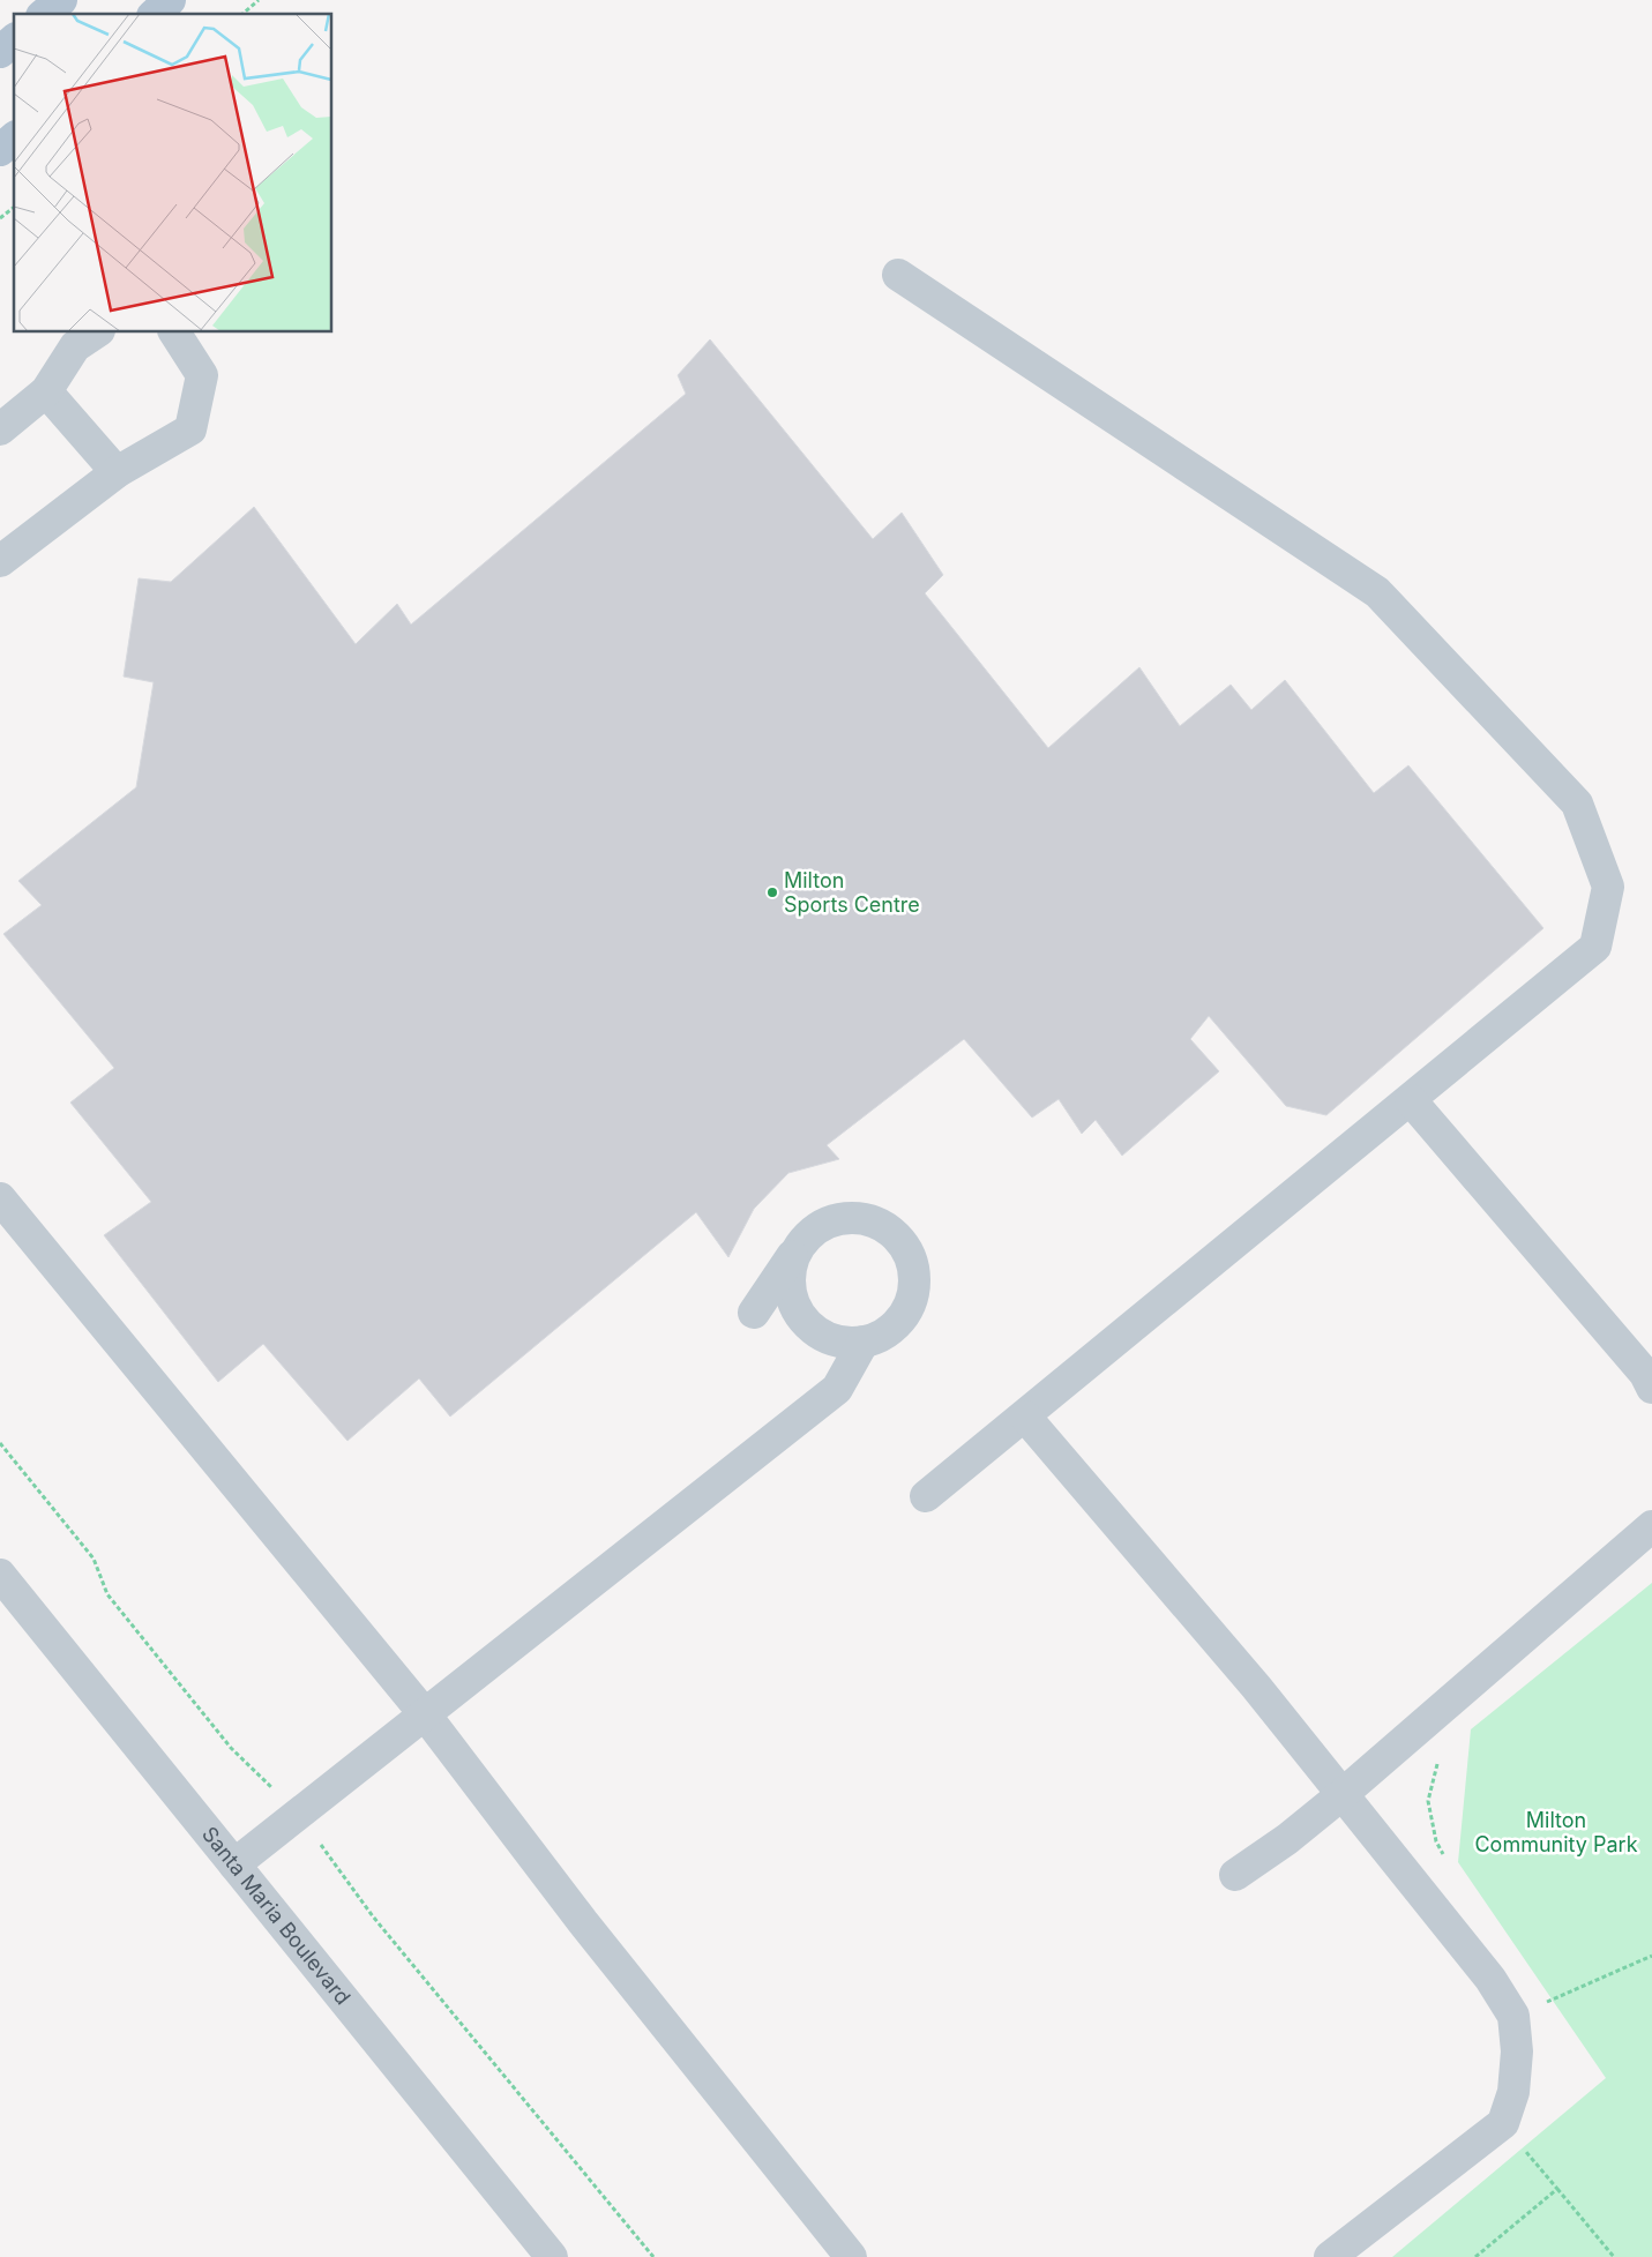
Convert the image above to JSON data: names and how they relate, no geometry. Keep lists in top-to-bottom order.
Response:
{
  "streets": {
    "street": ["Santa Maria Boulevard"]
  },
  "parks": ["Milton Community Park"],
  "places": ["Milton Sports Centre"]
}
